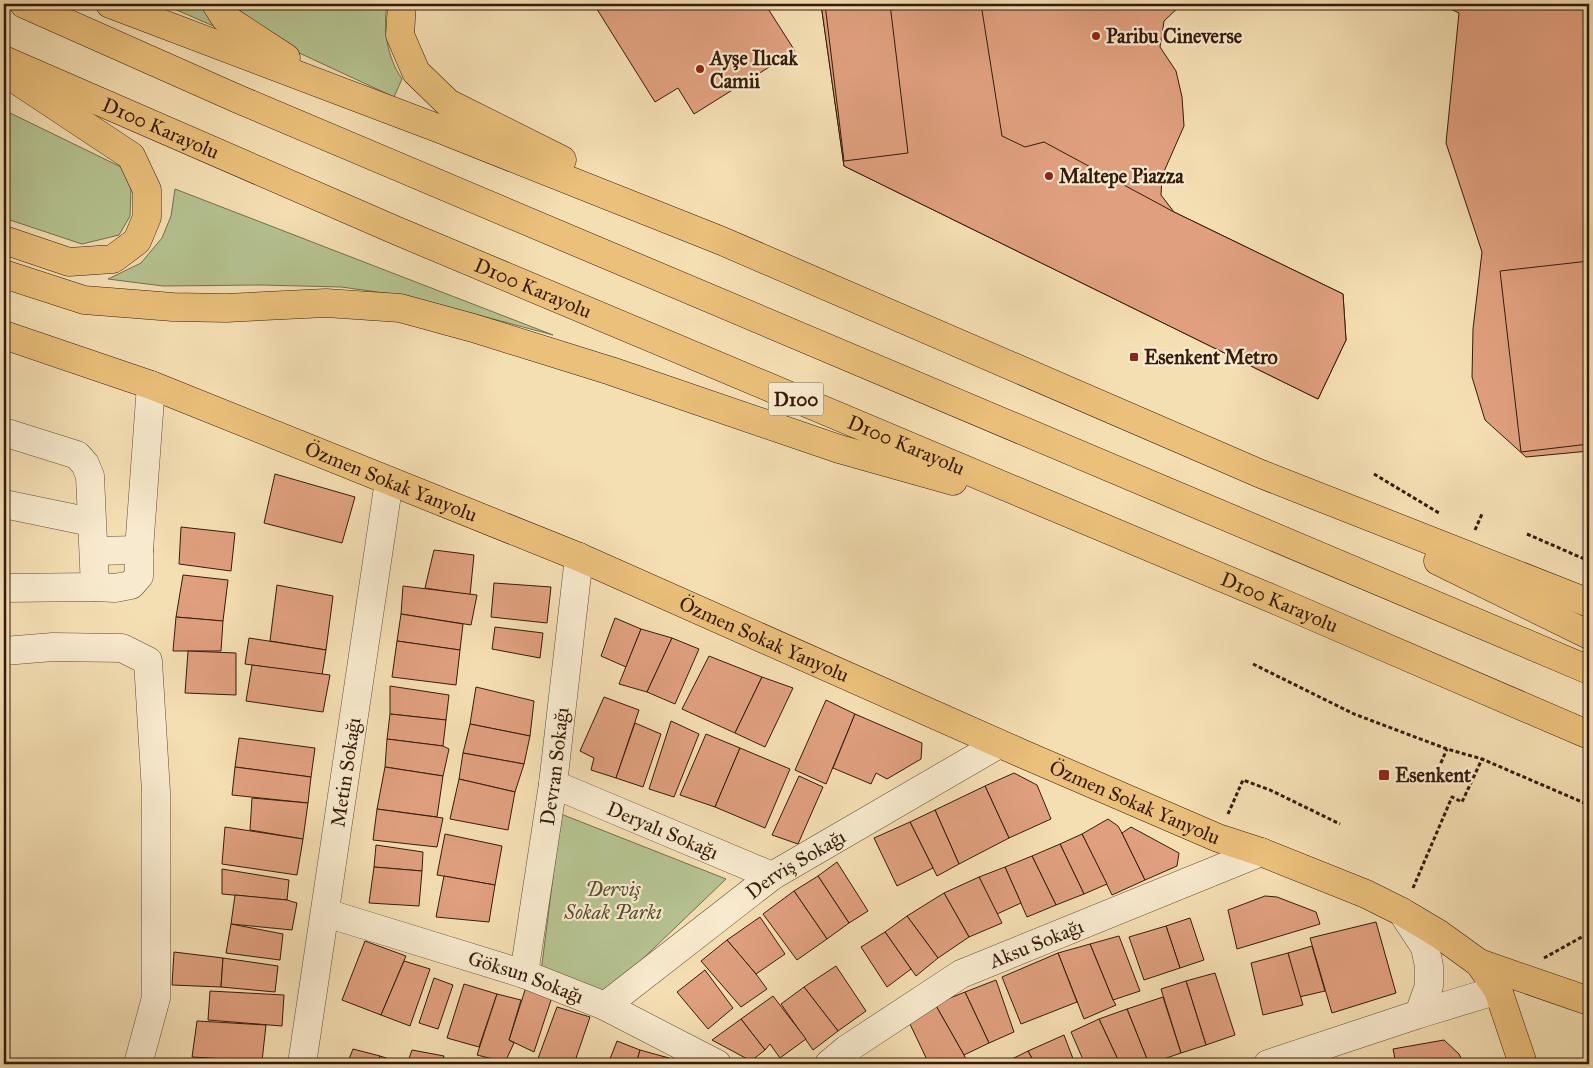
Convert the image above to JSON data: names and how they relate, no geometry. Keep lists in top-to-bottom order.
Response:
{
  "streets": {
    "main road": ["D100 Karayolu", "D100", "Özmen Sokak Yanyolu"],
    "street": [
      "Devran Sokağı",
      "Metin Sokağı",
      "Deryalı Sokağı",
      "Derviş Sokağı",
      "Aksu Sokağı",
      "Göksun Sokağı"
    ]
  },
  "crossings": [
    ["Özmen Sokak Yanyolu", "Devran Sokağı"],
    ["Özmen Sokak Yanyolu", "Metin Sokağı"],
    ["Özmen Sokak Yanyolu", "Derviş Sokağı"],
    ["Özmen Sokak Yanyolu", "Aksu Sokağı"],
    ["Devran Sokağı", "Deryalı Sokağı"],
    ["Devran Sokağı", "Göksun Sokağı"],
    ["Metin Sokağı", "Göksun Sokağı"],
    ["Deryalı Sokağı", "Derviş Sokağı"],
    ["Derviş Sokağı", "Göksun Sokağı"]
  ],
  "parks": ["Derviş Sokak Parkı"],
  "places": {
    "other": ["Paribu Cineverse", "Ayşe Ilıcak Camii", "Maltepe Piazza"],
    "transit": ["Esenkent Metro", "Esenkent"]
  }
}
